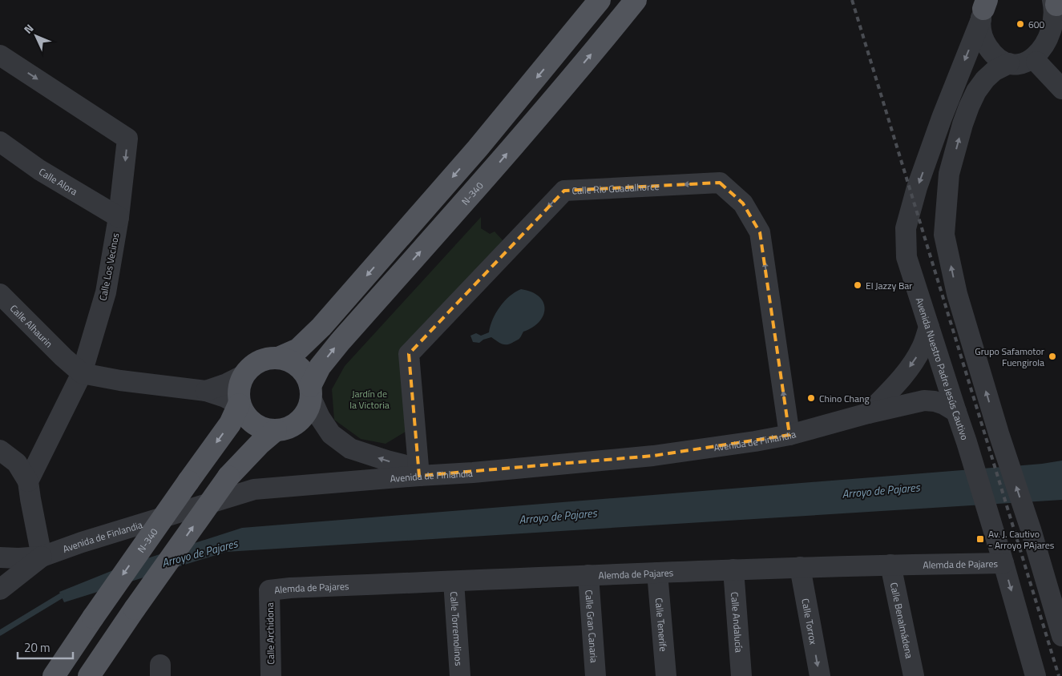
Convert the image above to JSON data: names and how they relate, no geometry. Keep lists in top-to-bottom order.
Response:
{
  "streets": {
    "main road": ["N-340"],
    "street": [
      "Calle Alora",
      "Calle Rio Guadalhorce",
      "Calle Los Vecinos",
      "Calle Alhaurin",
      "Avenida Nuestro Padre Jesús Cautivo",
      "Avenida de Finlandia",
      "Alemda de Pajares",
      "Calle Benalmádena",
      "Calle Torrox",
      "Calle Andalucía",
      "Calle Tenerife",
      "Calle Gran Canaria",
      "Calle Torremolinos",
      "Calle Archidona"
    ]
  },
  "crossings": [
    ["Calle Alora", "Calle Los Vecinos"],
    ["Calle Rio Guadalhorce", "Avenida de Finlandia"],
    ["Calle Los Vecinos", "Calle Alhaurin"],
    ["Avenida Nuestro Padre Jesús Cautivo", "Avenida de Finlandia"],
    ["Avenida Nuestro Padre Jesús Cautivo", "Alemda de Pajares"],
    ["Alemda de Pajares", "Calle Benalmádena"],
    ["Alemda de Pajares", "Calle Torrox"],
    ["Alemda de Pajares", "Calle Andalucía"],
    ["Alemda de Pajares", "Calle Tenerife"],
    ["Alemda de Pajares", "Calle Gran Canaria"],
    ["Alemda de Pajares", "Calle Torremolinos"],
    ["Alemda de Pajares", "Calle Archidona"]
  ],
  "one_way": ["Calle Los Vecinos", "Calle Torrox"],
  "water": ["Arroyo de Pajares"],
  "parks": ["Jardín de la Victoria"],
  "places": {
    "other": [
      "600",
      "El Jazzy Bar",
      "Grupo Safamotor Fuengirola",
      "Chino Chang"
    ],
    "transit": ["Av. J. Cautivo - Arroyo PAjares"]
  },
  "scale_bar": "20 m",
  "north": "top left"
}
